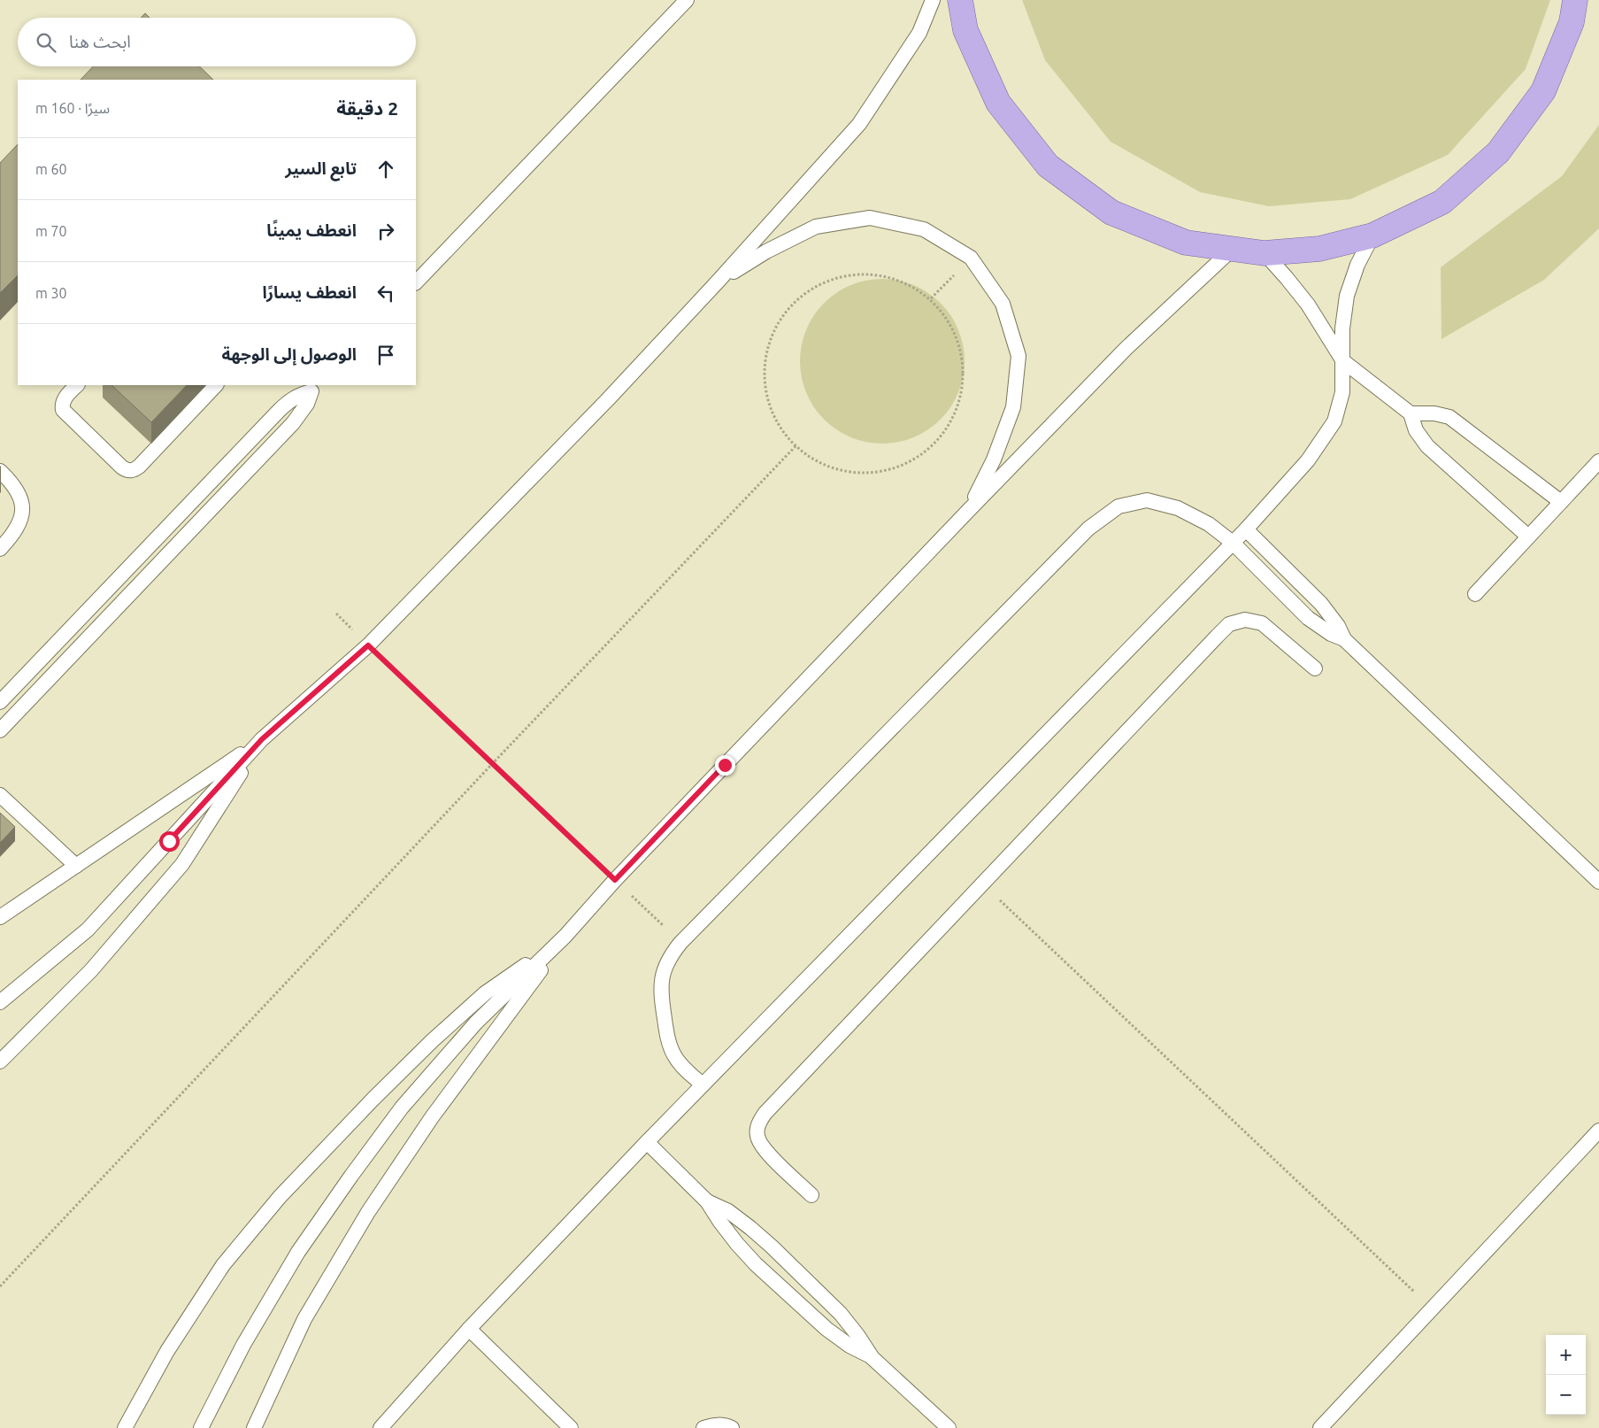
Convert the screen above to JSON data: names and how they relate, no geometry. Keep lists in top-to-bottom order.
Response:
{
  "page": {
    "search": "ابحث هنا",
    "heading": ["2 دقيقة", "سيرًا · 160 m"],
    "list": [
      ["تابع السير", "60 m"],
      ["انعطف يمينًا", "70 m"],
      ["انعطف يسارًا", "30 m"],
      "الوصول إلى الوجهة"
    ],
    "map_buttons": ["+", "−"]
  }
}
